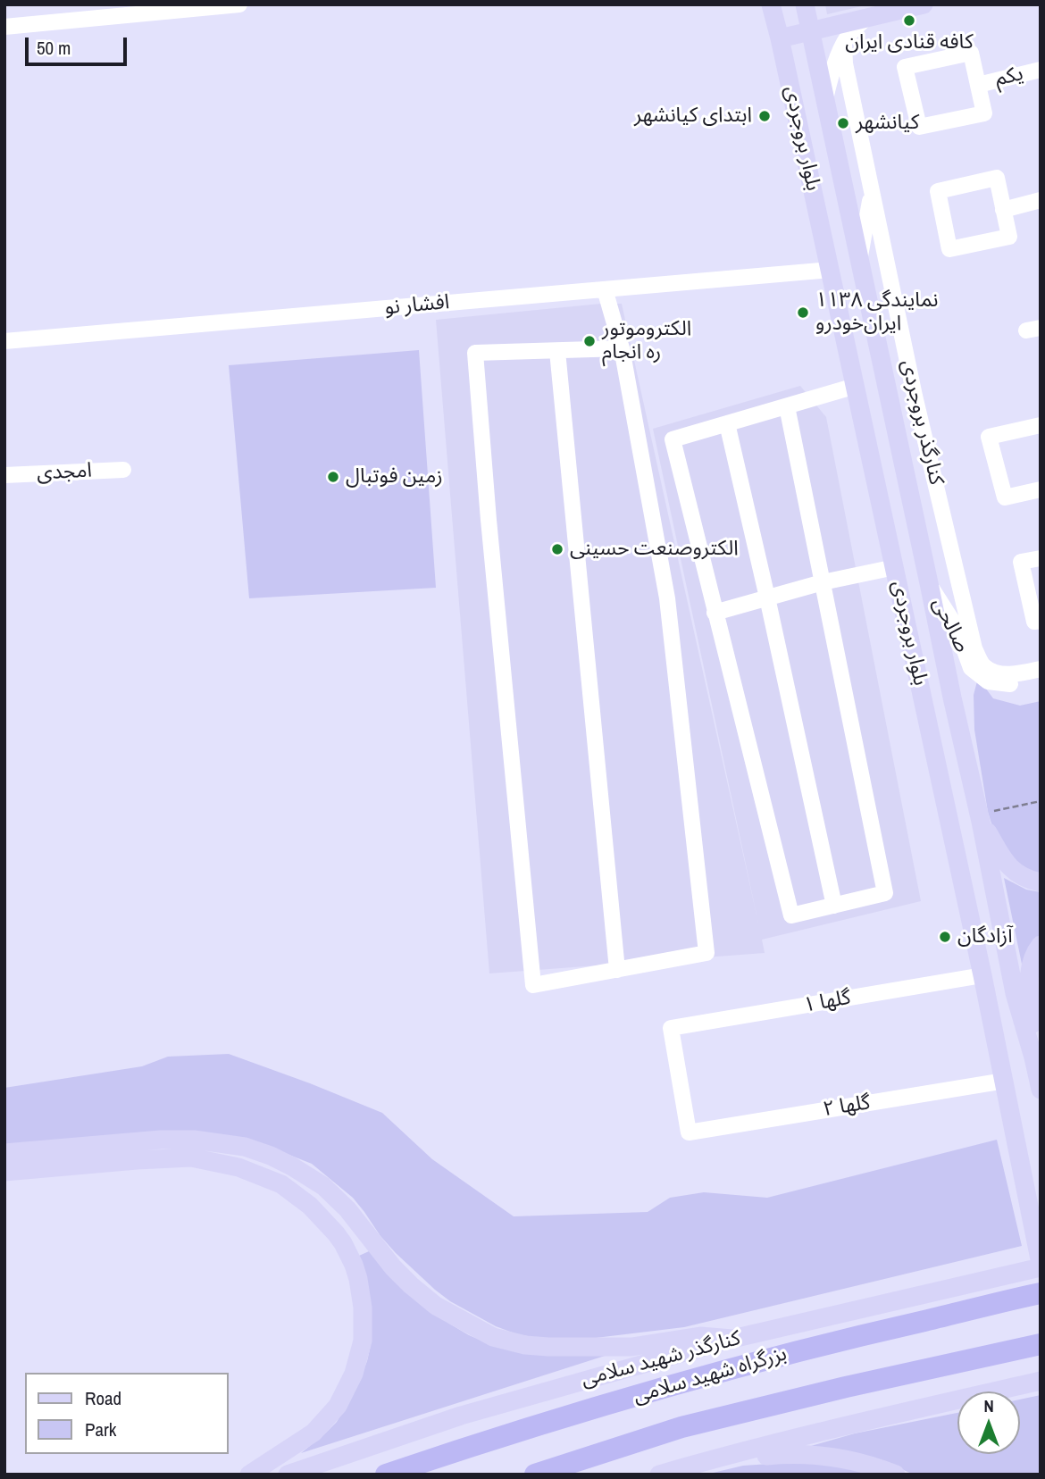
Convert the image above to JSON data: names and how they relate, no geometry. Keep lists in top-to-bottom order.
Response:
{
  "streets": {
    "highway": ["بزرگراه شهید سلامی"],
    "main road": ["بلوار بروجردی", "کنارگذر شهید سلامی"],
    "street": [
      "یکم",
      "افشار نو",
      "کنارگذر بروجردی",
      "امجدی",
      "صالحی",
      "گلها ۱",
      "گلها ۲"
    ]
  },
  "crossings": [
    ["بلوار بروجردی", "افشار نو"],
    ["بلوار بروجردی", "صالحی"],
    ["بلوار بروجردی", "گلها ۱"],
    ["بلوار بروجردی", "گلها ۲"],
    ["بلوار بروجردی", "کنارگذر شهید سلامی"],
    ["گلها ۱", "گلها ۲"]
  ],
  "places": [
    "کافه قنادی ایران",
    "ابتدای کیانشهر",
    "کیانشهر",
    "نمایندگی ۱۱۳۸ ایران‌خودرو",
    "الکتروموتور ره انجام",
    "زمین فوتبال",
    "الکتروصنعت حسینی",
    "آزادگان"
  ],
  "legend": ["Road", "Park"],
  "scale_bar": "50 m",
  "north": "top"
}
